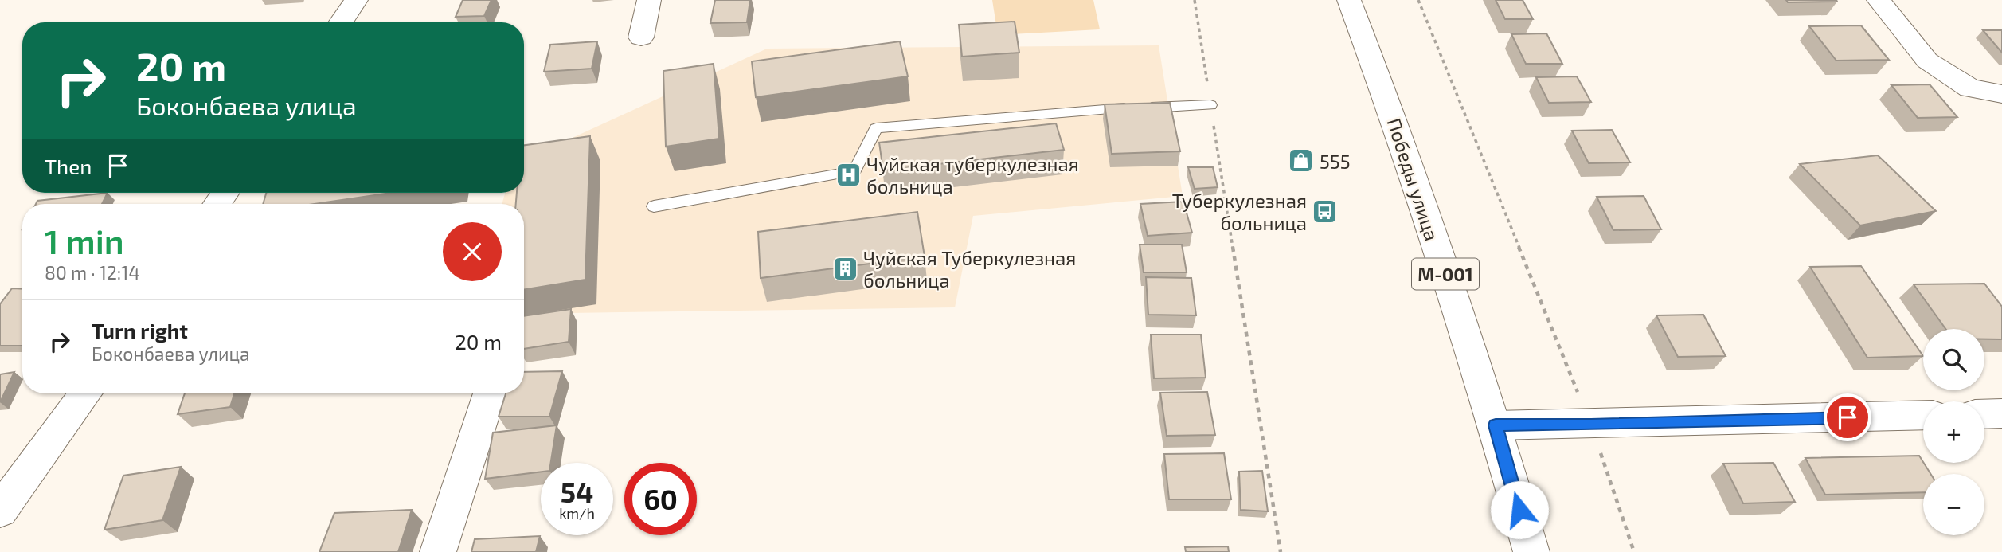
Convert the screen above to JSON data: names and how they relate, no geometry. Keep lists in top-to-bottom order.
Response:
{
  "streets": {
    "street": ["Победы улица", "М-001"]
  },
  "places": {
    "shop": ["555"],
    "hospital": ["Чуйская туберкулезная больница"],
    "bus stop": ["Туберкулезная больница"],
    "building": ["Чуйская Туберкулезная больница"]
  },
  "page": {
    "turn": ["20 m", "Боконбаева улица"],
    "then": "Then",
    "heading": ["1 min", "80 m · 12:14"],
    "list": [
      {
        "name": "Turn right",
        "note": "Боконбаева улица",
        "value": "20 m"
      }
    ],
    "map_buttons": ["+", "−"],
    "speed": "54 km/h",
    "limit": "60"
  }
}
